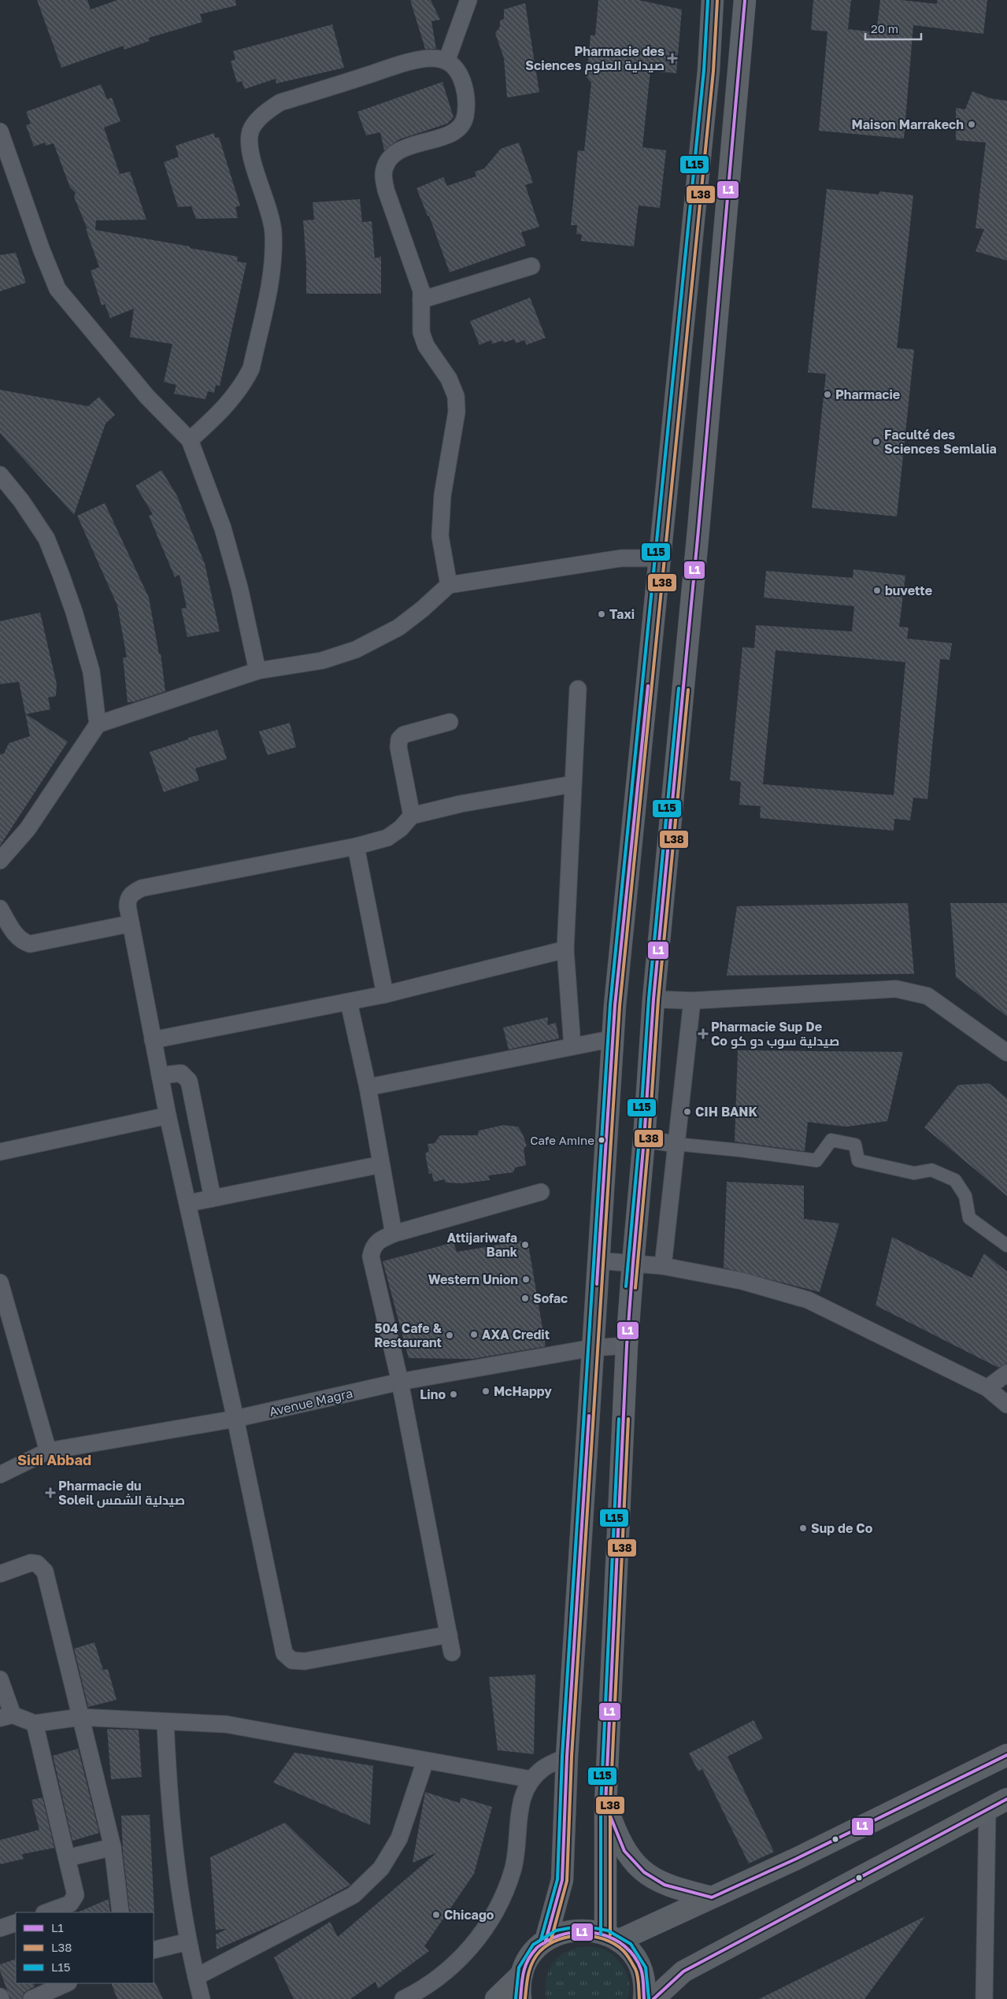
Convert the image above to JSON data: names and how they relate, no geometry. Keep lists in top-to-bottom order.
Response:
{
  "streets": {
    "street": ["Avenue Magra"]
  },
  "districts": ["Sidi Abbad"],
  "places": {
    "health": ["Pharmacie des Sciences صيدلية العلوم", "Pharmacie Sup De Co صيدلية سوب دو كو", "Pharmacie du Soleil صيدلية الشمس"],
    "other": [
      "Maison Marrakech",
      "Pharmacie",
      "Faculté des Sciences Semlalia",
      "buvette",
      "Taxi",
      "CIH BANK",
      "Cafe Amine",
      "Attijariwafa Bank",
      "Western Union",
      "Sofac",
      "AXA Credit",
      "504 Cafe & Restaurant",
      "McHappy",
      "Lino",
      "Sup de Co",
      "Chicago"
    ]
  },
  "lines": ["transit line L1", "transit line L38", "transit line L15"],
  "legend": ["L1", "L38", "L15"],
  "scale_bar": "20 m"
}
